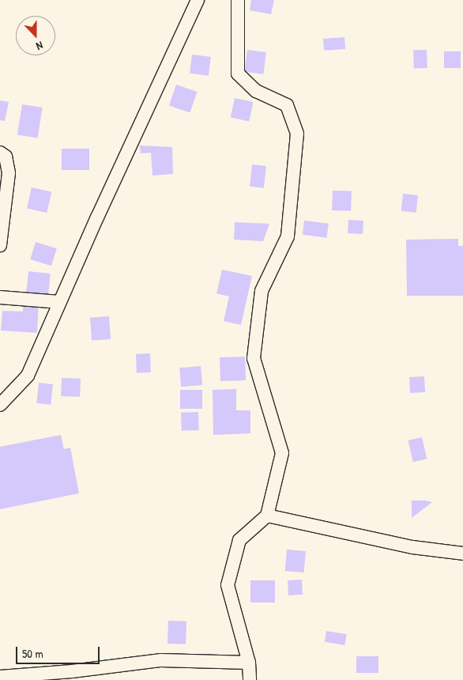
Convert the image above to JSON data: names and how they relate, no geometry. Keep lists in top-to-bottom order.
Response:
{
  "scale_bar": "50 m",
  "north": "bottom"
}
